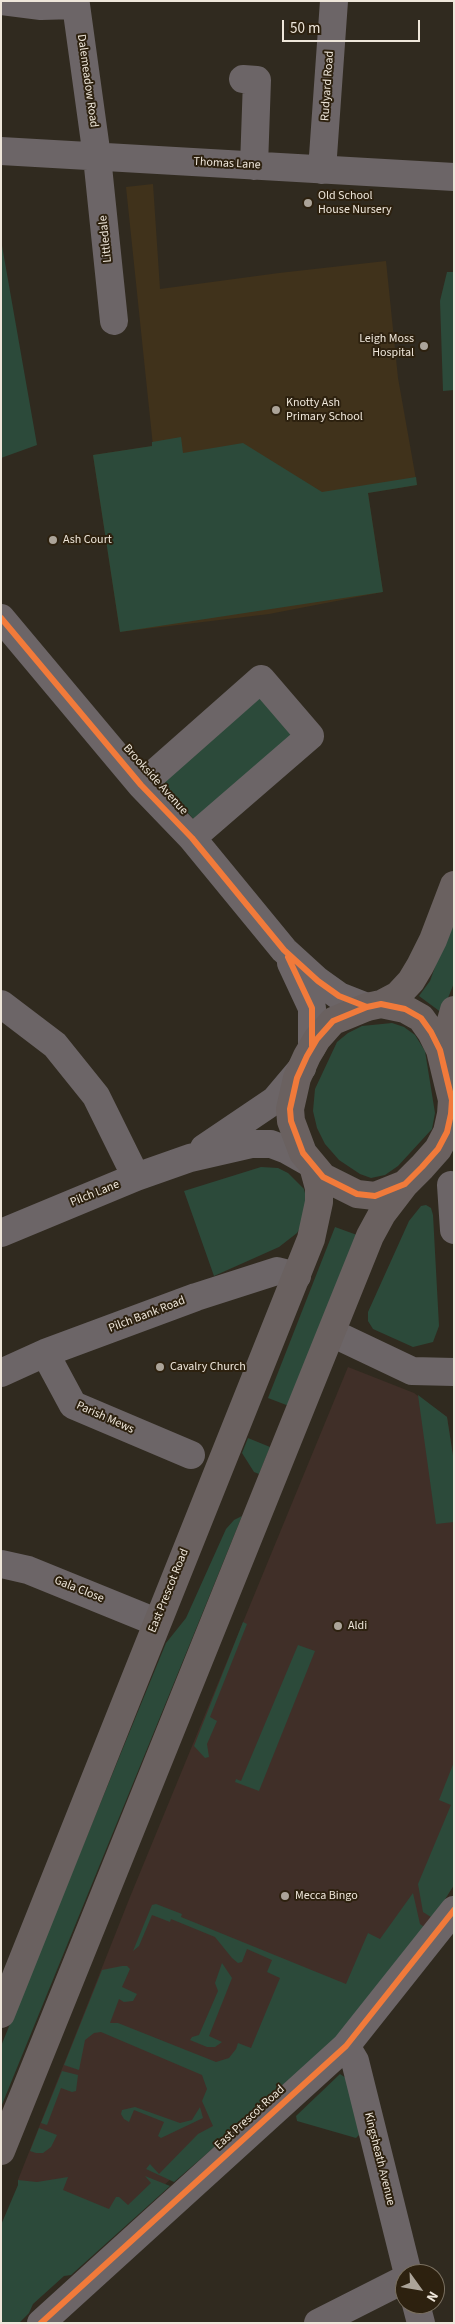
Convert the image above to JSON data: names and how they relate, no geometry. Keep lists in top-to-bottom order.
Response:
{
  "streets": {
    "highway": ["East Prescot Road"],
    "street": [
      "Dalemeadow Road",
      "Rudyard Road",
      "Thomas Lane",
      "Littledale",
      "Brookside Avenue",
      "Pilch Lane",
      "Pilch Bank Road",
      "Parish Mews",
      "Gala Close",
      "Kingsheath Avenue"
    ]
  },
  "crossings": [
    ["Dalemeadow Road", "Thomas Lane"],
    ["Dalemeadow Road", "Littledale"],
    ["Rudyard Road", "Thomas Lane"],
    ["Thomas Lane", "Littledale"],
    ["Brookside Avenue", "Pilch Lane"],
    ["Brookside Avenue", "East Prescot Road"],
    ["Pilch Lane", "East Prescot Road"],
    ["Pilch Bank Road", "Parish Mews"],
    ["Pilch Bank Road", "East Prescot Road"],
    ["Gala Close", "East Prescot Road"],
    ["East Prescot Road", "Kingsheath Avenue"]
  ],
  "places": [
    "Old School House Nursery",
    "Leigh Moss Hospital",
    "Knotty Ash Primary School",
    "Ash Court",
    "Cavalry Church",
    "Aldi",
    "Mecca Bingo"
  ],
  "scale_bar": "50 m",
  "north": "bottom right"
}
